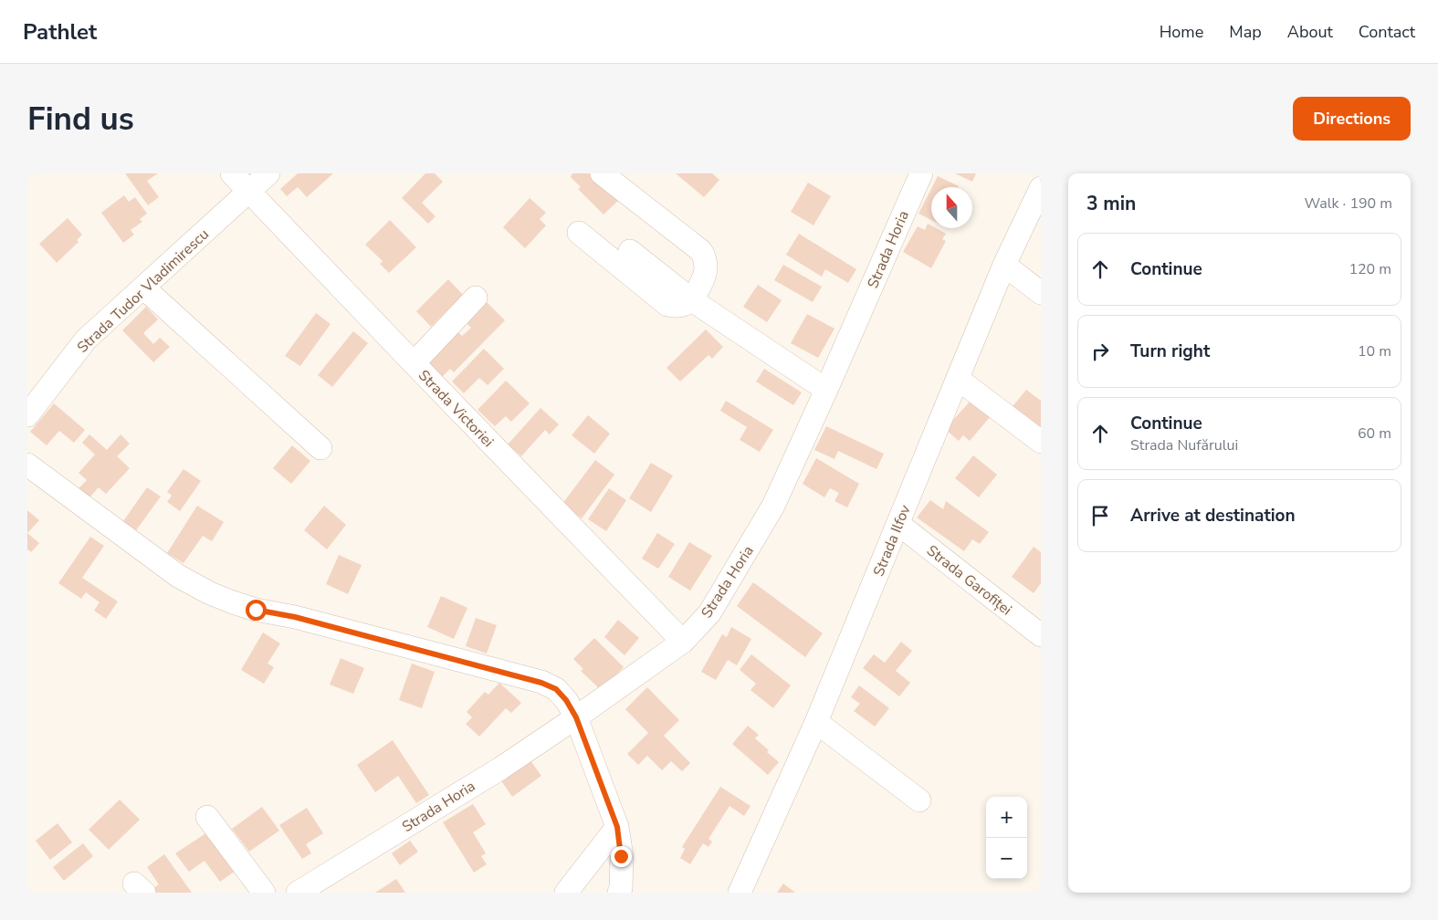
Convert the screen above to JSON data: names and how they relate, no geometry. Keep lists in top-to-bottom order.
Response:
{
  "streets": {
    "street": [
      "Strada Horia",
      "Strada Tudor Vladimirescu",
      "Strada Victoriei",
      "Strada Ilfov",
      "Strada Garofiței"
    ]
  },
  "crossings": [
    ["Strada Horia", "Strada Victoriei"],
    ["Strada Tudor Vladimirescu", "Strada Victoriei"],
    ["Strada Ilfov", "Strada Garofiței"]
  ],
  "north": "top",
  "page": {
    "header": "Pathlet",
    "nav": [
      "Home",
      "Map",
      "About",
      "Contact"
    ],
    "buttons": "Directions",
    "title": "Find us",
    "heading": ["3 min", "Walk · 190 m"],
    "list": [
      ["Continue", "120 m"],
      ["Turn right", "10 m"],
      ["Continue", "Strada Nufărului", "60 m"],
      "Arrive at destination"
    ],
    "map_buttons": ["+", "−"]
  }
}
